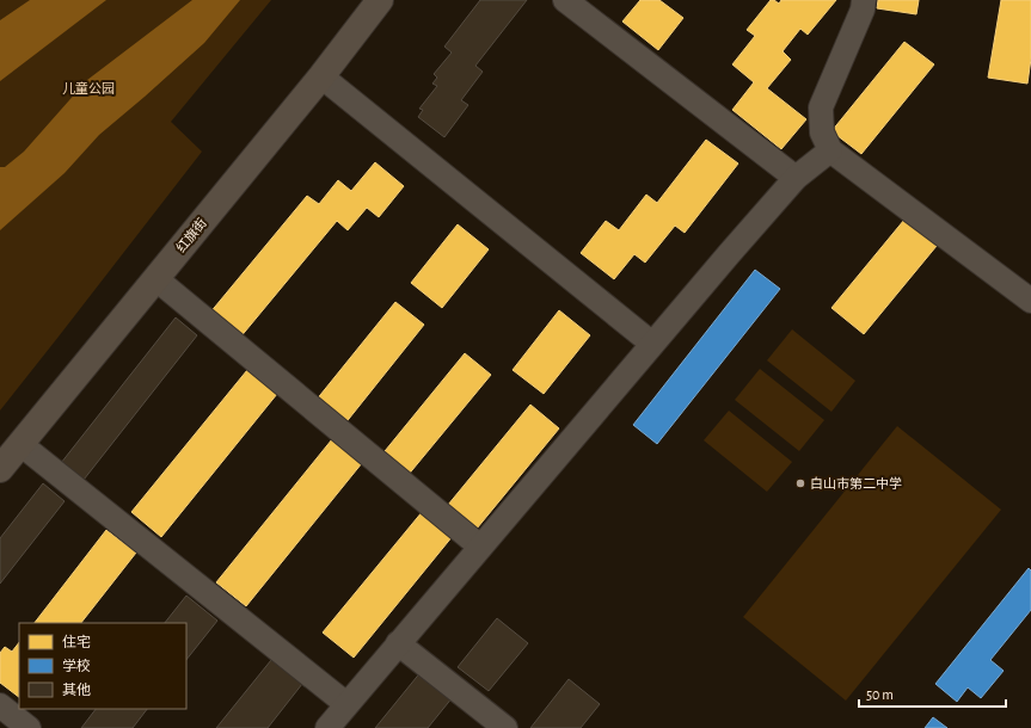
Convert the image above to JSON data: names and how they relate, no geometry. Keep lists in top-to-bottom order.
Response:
{
  "streets": {
    "main road": ["红旗街"]
  },
  "parks": ["儿童公园"],
  "places": ["白山市第二中学"],
  "legend": ["住宅", "学校", "其他"],
  "scale_bar": "50 m"
}
